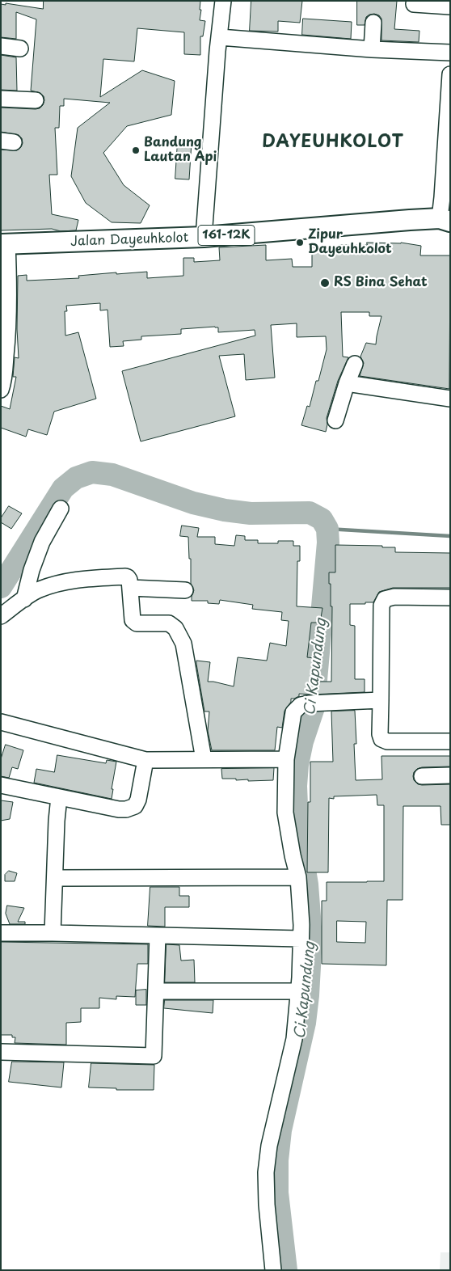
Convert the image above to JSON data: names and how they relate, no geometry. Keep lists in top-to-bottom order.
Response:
{
  "streets": {
    "main road": ["161-12K", "Jalan Dayeuhkolot"]
  },
  "districts": ["DAYEUHKOLOT"],
  "water": ["Ci Kapundung"],
  "places": ["Bandung Lautan Api", "Zipur Dayeuhkolot", "RS Bina Sehat"]
}
